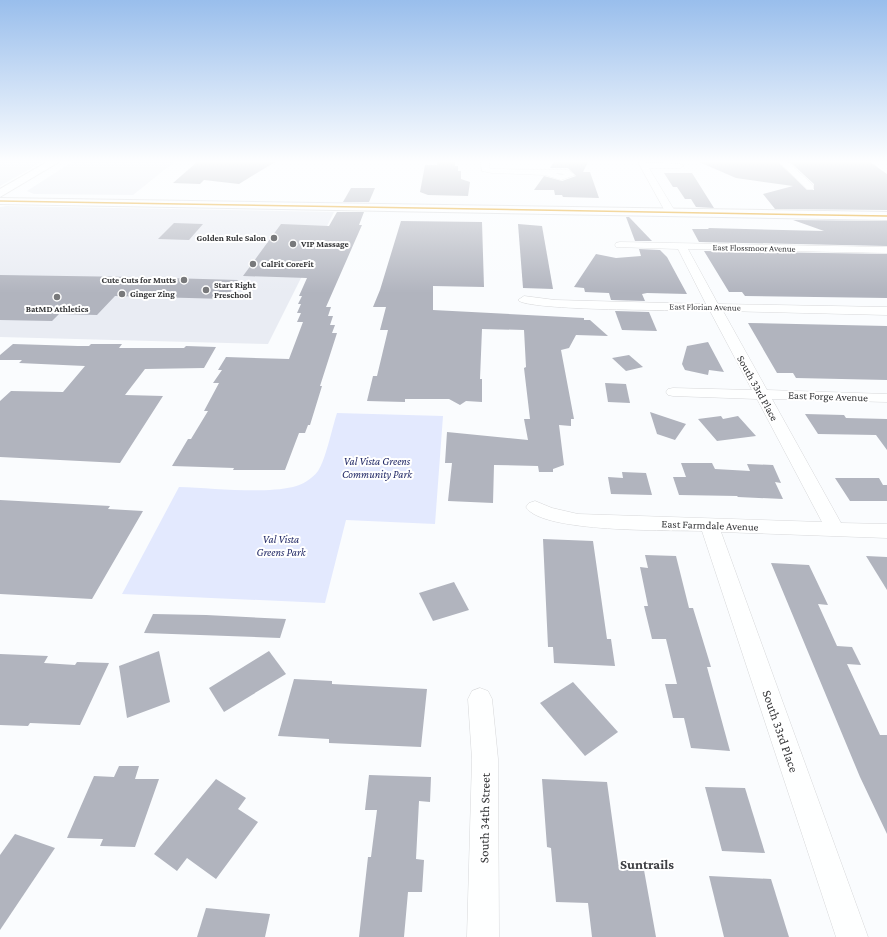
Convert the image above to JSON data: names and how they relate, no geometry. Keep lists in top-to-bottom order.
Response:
{
  "streets": {
    "street": [
      "East Flossmoor Avenue",
      "East Florian Avenue",
      "South 33rd Place",
      "East Forge Avenue",
      "East Farmdale Avenue",
      "South 34th Street"
    ]
  },
  "crossings": [
    ["East Flossmoor Avenue", "South 33rd Place"],
    ["East Florian Avenue", "South 33rd Place"],
    ["South 33rd Place", "East Forge Avenue"],
    ["South 33rd Place", "East Farmdale Avenue"]
  ],
  "districts": ["Suntrails"],
  "parks": ["Val Vista Greens Community Park", "Val Vista Greens Park"],
  "places": [
    "Golden Rule Salon",
    "VIP Massage",
    "CalFit CoreFit",
    "Cute Cuts for Mutts",
    "Start Right Preschool",
    "Ginger Zing",
    "BatMD Athletics"
  ]
}
